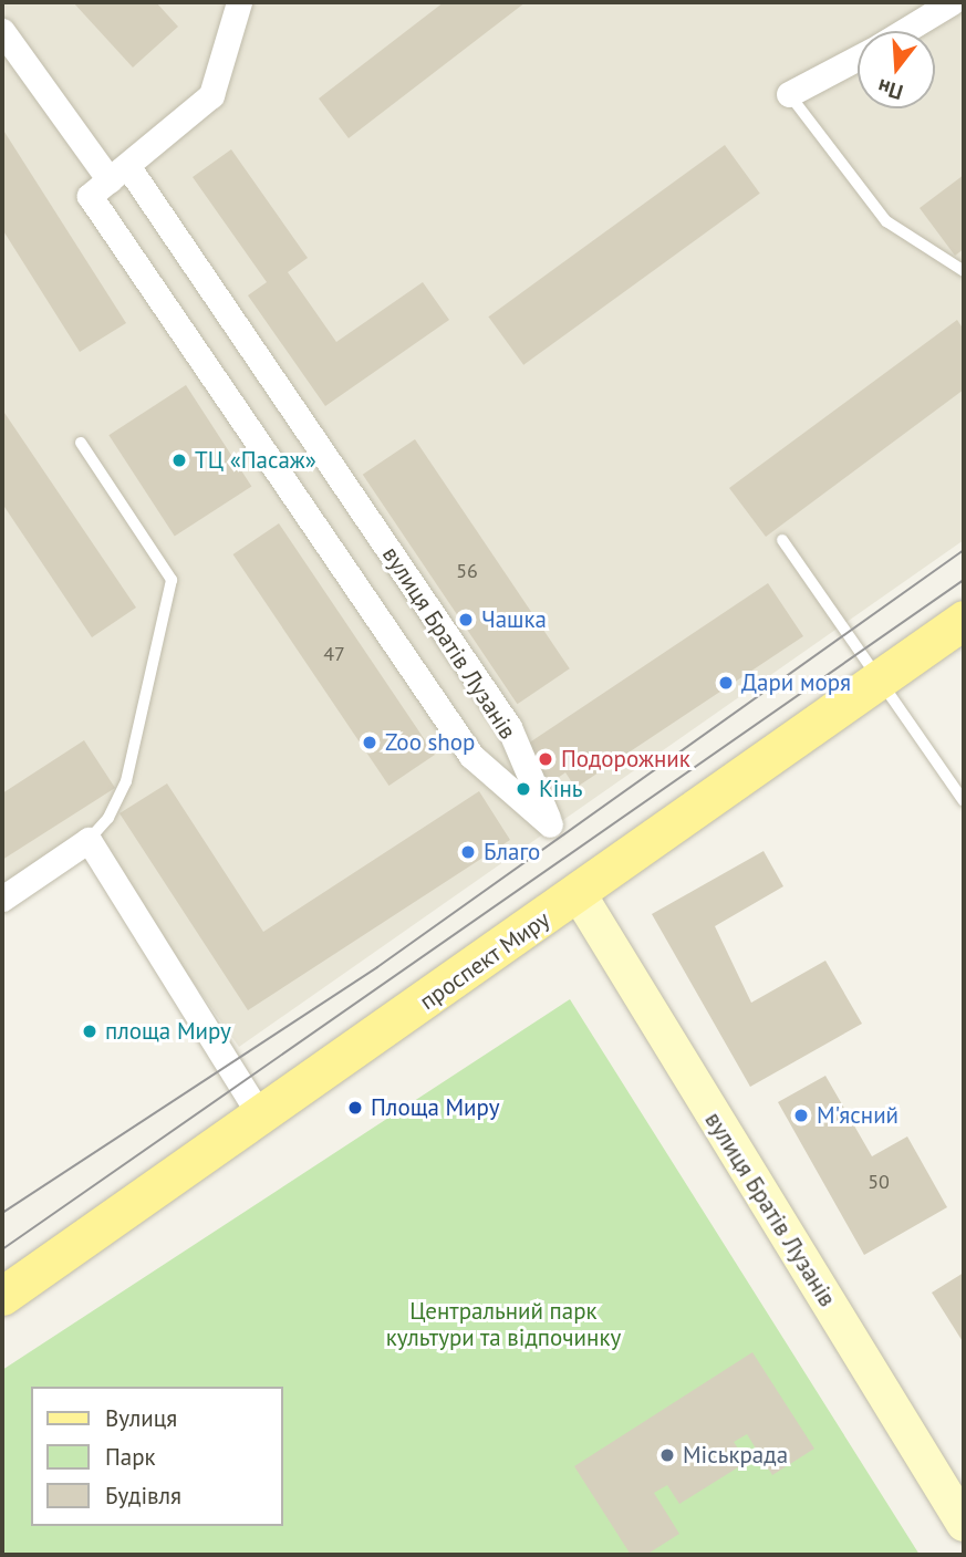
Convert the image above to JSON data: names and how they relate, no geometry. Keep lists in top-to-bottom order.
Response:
{
  "streets": {
    "main road": ["вулиця Братів Лузанів", "проспект Миру"]
  },
  "crossings": [
    ["вулиця Братів Лузанів", "проспект Миру"]
  ],
  "parks": ["Центральний парк культури та відпочинку"],
  "places": [
    "ТЦ «Пасаж»",
    "Чашка",
    "Дари моря",
    "Zoo shop",
    "Подорожник",
    "Кінь",
    "Благо",
    "площа Миру",
    "Площа Миру",
    "М'ясний",
    "Міськрада"
  ],
  "house_numbers": ["56", "47", "50"],
  "legend": ["Вулиця", "Парк", "Будівля"],
  "north": "bottom"
}
